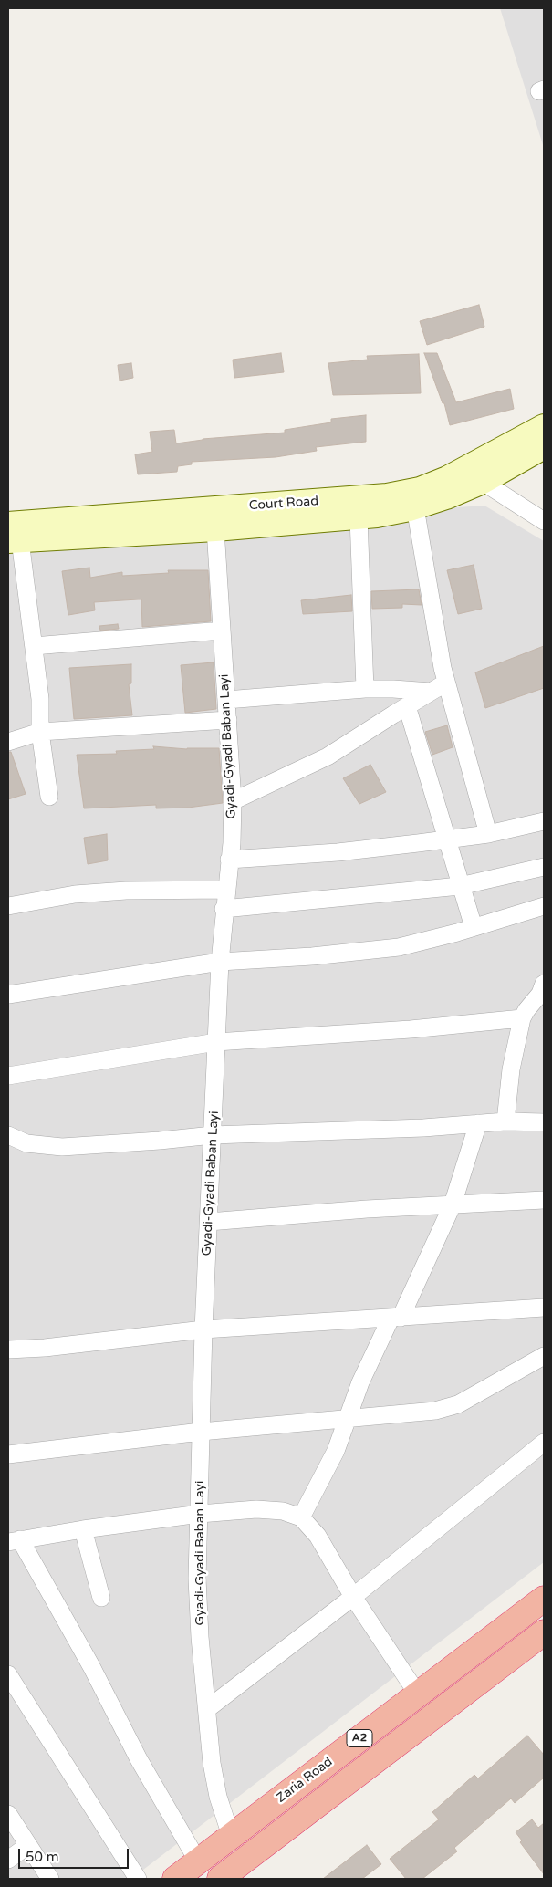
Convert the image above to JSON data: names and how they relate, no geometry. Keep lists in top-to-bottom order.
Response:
{
  "streets": {
    "highway": ["A2", "Zaria Road"],
    "main road": ["Court Road"],
    "street": ["Gyadi-Gyadi Baban Layi"]
  },
  "crossings": [
    ["Court Road", "Gyadi-Gyadi Baban Layi"],
    ["Gyadi-Gyadi Baban Layi", "Zaria Road"]
  ],
  "scale_bar": "50 m"
}
